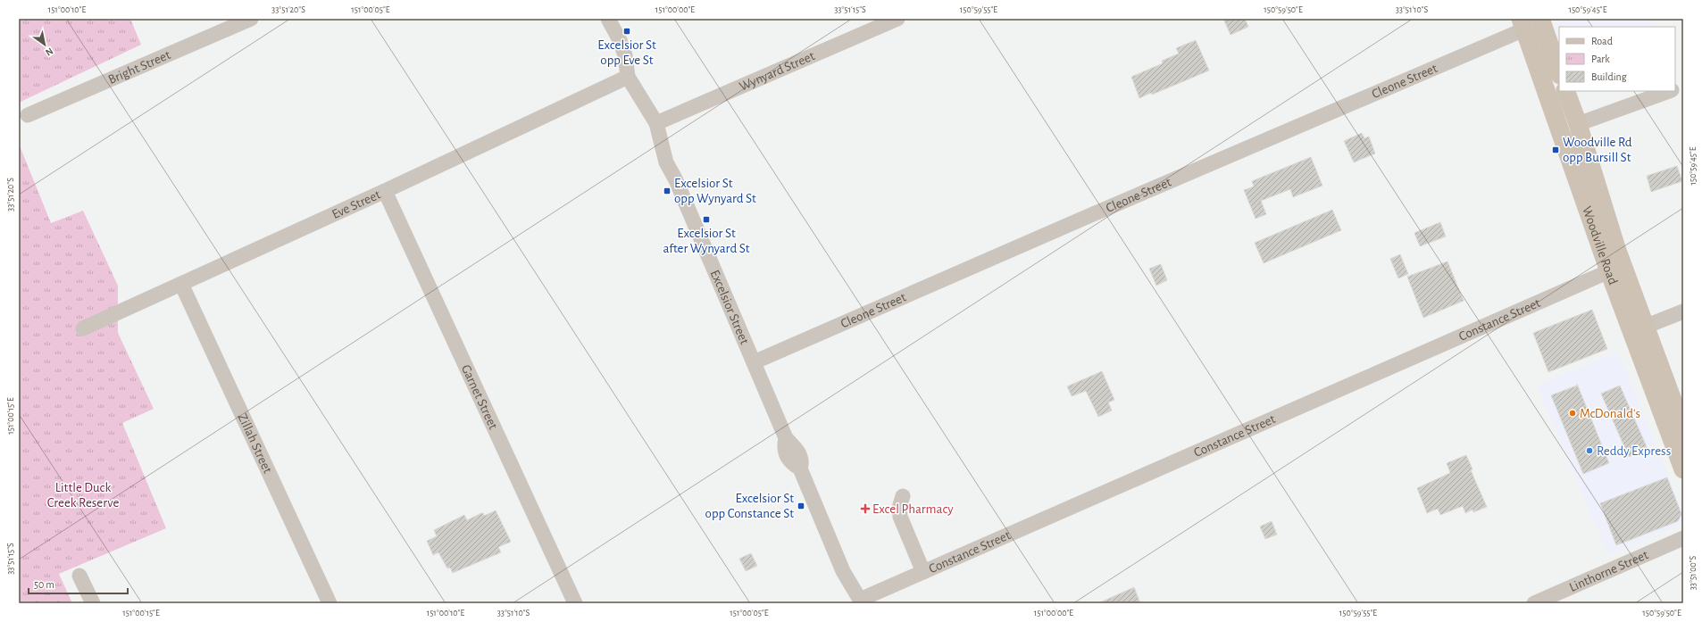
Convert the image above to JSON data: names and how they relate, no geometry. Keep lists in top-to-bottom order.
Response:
{
  "streets": {
    "main road": ["Woodville Road"],
    "street": [
      "Bright Street",
      "Wynyard Street",
      "Cleone Street",
      "Eve Street",
      "Excelsior Street",
      "Constance Street",
      "Garnet Street",
      "Zillah Street",
      "Linthorne Street"
    ]
  },
  "crossings": [
    ["Wynyard Street", "Excelsior Street"],
    ["Cleone Street", "Woodville Road"],
    ["Cleone Street", "Excelsior Street"],
    ["Eve Street", "Excelsior Street"],
    ["Eve Street", "Garnet Street"],
    ["Eve Street", "Zillah Street"],
    ["Woodville Road", "Constance Street"],
    ["Excelsior Street", "Constance Street"]
  ],
  "parks": ["Little Duck Creek Reserve"],
  "places": {
    "transit": [
      "Excelsior St opp Eve St",
      "Woodville Rd opp Bursill St",
      "Excelsior St opp Wynyard St",
      "Excelsior St after Wynyard St",
      "Excelsior St opp Constance St"
    ],
    "other": ["McDonald's", "Reddy Express"],
    "health": ["Excel Pharmacy"]
  },
  "legend": ["Road", "Park", "Building"],
  "scale_bar": "50 m",
  "north": "bottom right",
  "coordinates": [
    "151°00'10\"E",
    "33°51'20\"S",
    "151°00'05\"E",
    "151°00'00\"E",
    "33°51'15\"S",
    "150°59'55\"E",
    "150°59'50\"E",
    "33°51'10\"S",
    "150°59'45\"E",
    "151°00'15\"E",
    "33°51'00\"S"
  ]
}
